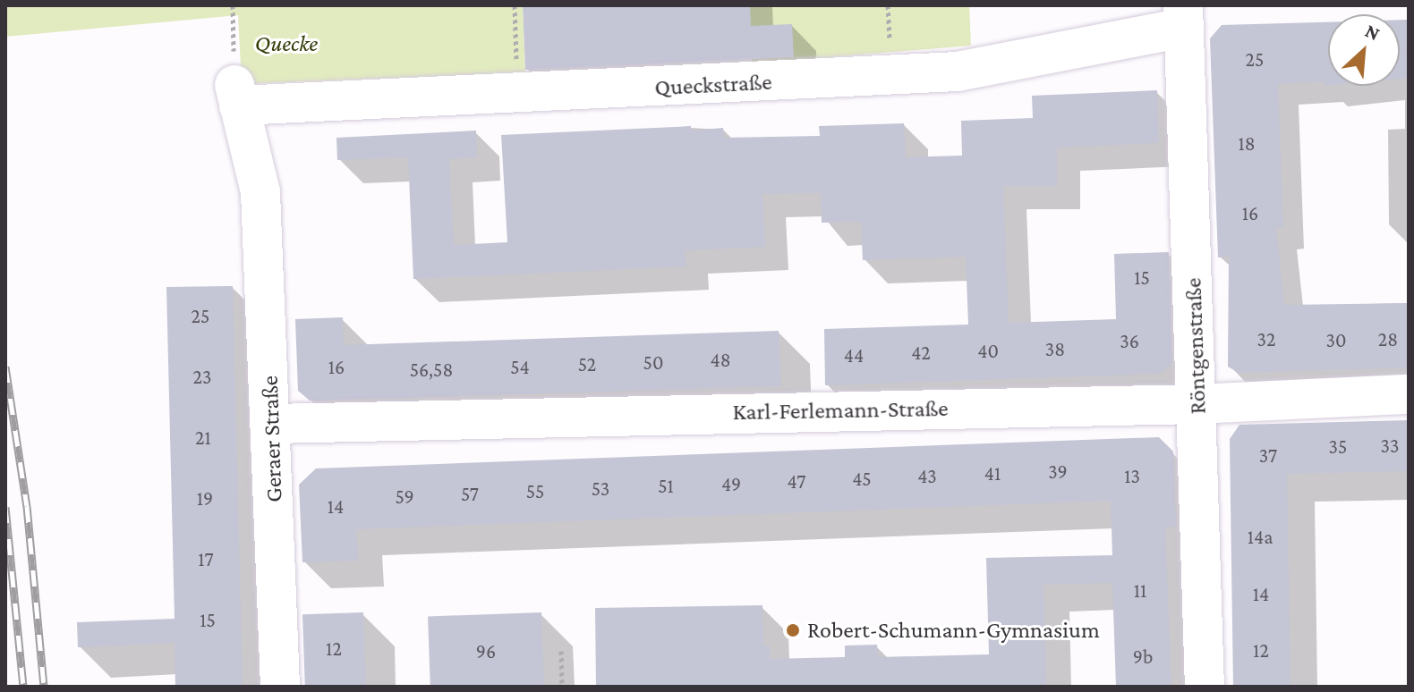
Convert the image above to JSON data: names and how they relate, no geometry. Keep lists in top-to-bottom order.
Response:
{
  "streets": {
    "street": [
      "Queckstraße",
      "Röntgenstraße",
      "Karl-Ferlemann-Straße",
      "Geraer Straße"
    ]
  },
  "crossings": [
    ["Queckstraße", "Röntgenstraße"],
    ["Queckstraße", "Geraer Straße"],
    ["Röntgenstraße", "Karl-Ferlemann-Straße"],
    ["Karl-Ferlemann-Straße", "Geraer Straße"]
  ],
  "parks": ["Quecke"],
  "places": ["Robert-Schumann-Gymnasium"],
  "house_numbers": [
    "25",
    "18",
    "16",
    "15",
    "25",
    "32",
    "28",
    "30",
    "36",
    "38",
    "40",
    "42",
    "44",
    "48",
    "50",
    "52",
    "16",
    "54",
    "56,58",
    "23",
    "21",
    "33",
    "35",
    "37",
    "39",
    "41",
    "43",
    "13",
    "45",
    "47",
    "49",
    "51",
    "53",
    "55",
    "57",
    "59",
    "19",
    "14",
    "14a",
    "17",
    "11",
    "14",
    "15",
    "12",
    "12",
    "96",
    "9b"
  ],
  "north": "top right"
}
